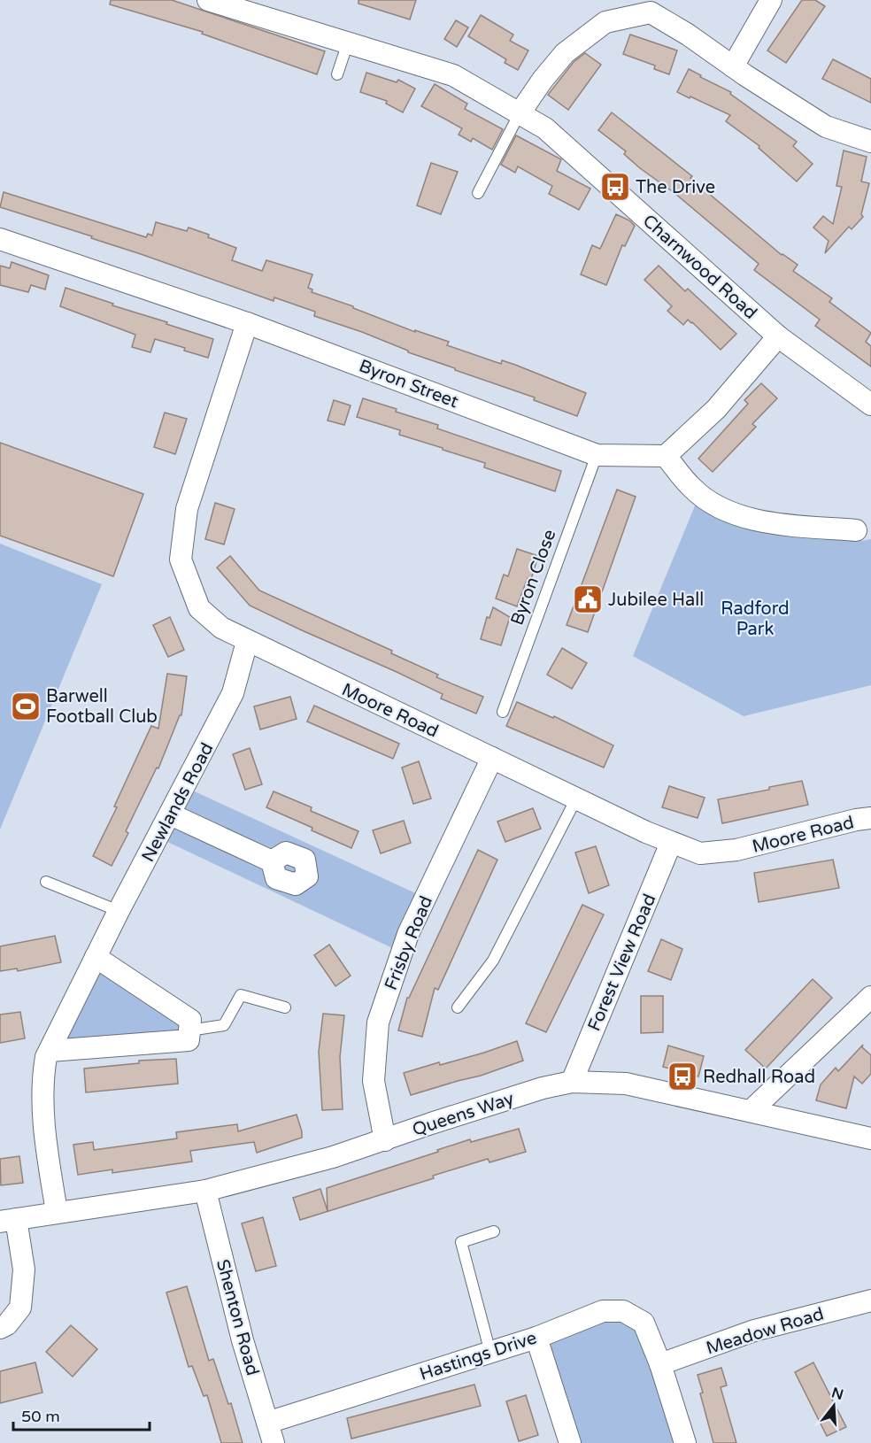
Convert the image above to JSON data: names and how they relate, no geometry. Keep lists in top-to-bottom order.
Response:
{
  "streets": {
    "street": [
      "Charnwood Road",
      "Byron Street",
      "Moore Road",
      "Newlands Road",
      "Frisby Road",
      "Forest View Road",
      "Queens Way",
      "Shenton Road",
      "Meadow Road",
      "Hastings Drive"
    ],
    "lane": ["Byron Close"]
  },
  "crossings": [
    ["Byron Street", "Byron Close"],
    ["Byron Street", "Moore Road"],
    ["Moore Road", "Newlands Road"],
    ["Moore Road", "Frisby Road"],
    ["Moore Road", "Forest View Road"],
    ["Newlands Road", "Queens Way"],
    ["Frisby Road", "Queens Way"],
    ["Forest View Road", "Queens Way"],
    ["Queens Way", "Shenton Road"],
    ["Shenton Road", "Hastings Drive"],
    ["Meadow Road", "Hastings Drive"]
  ],
  "parks": ["Radford Park"],
  "places": {
    "bus stop": ["The Drive", "Redhall Road"],
    "public building": ["Jubilee Hall"],
    "sports": ["Barwell Football Club"]
  },
  "scale_bar": "50 m",
  "north": "top"
}
